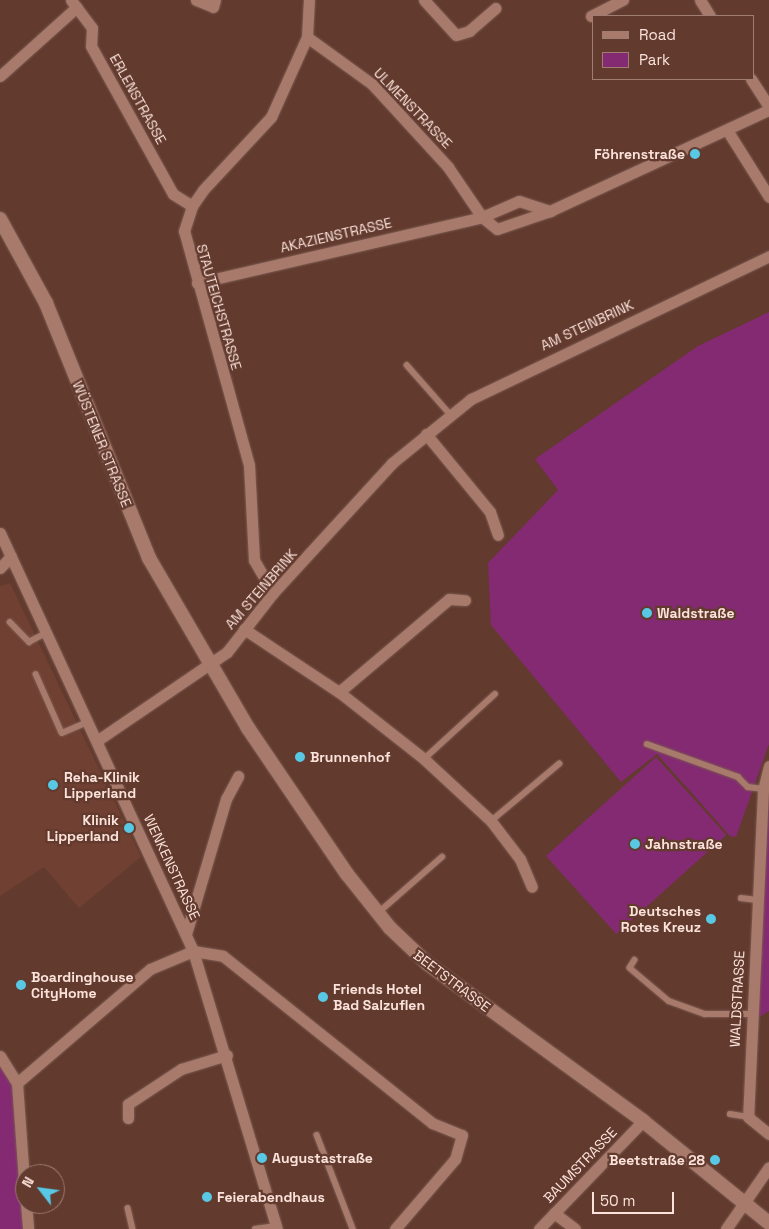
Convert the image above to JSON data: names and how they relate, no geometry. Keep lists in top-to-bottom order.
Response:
{
  "streets": {
    "main road": ["WÜSTENER STRASSE", "BEETSTRASSE"],
    "street": [
      "ERLENSTRASSE",
      "ULMENSTRASSE",
      "AKAZIENSTRASSE",
      "STAUTEICHSTRASSE",
      "AM STEINBRINK",
      "WENKENSTRASSE",
      "WALDSTRASSE",
      "BAUMSTRASSE"
    ]
  },
  "crossings": [
    ["ERLENSTRASSE", "STAUTEICHSTRASSE"],
    ["ULMENSTRASSE", "AKAZIENSTRASSE"],
    ["AKAZIENSTRASSE", "STAUTEICHSTRASSE"],
    ["STAUTEICHSTRASSE", "AM STEINBRINK"],
    ["AM STEINBRINK", "WÜSTENER STRASSE"],
    ["AM STEINBRINK", "WENKENSTRASSE"],
    ["AM STEINBRINK", "BEETSTRASSE"],
    ["WÜSTENER STRASSE", "BEETSTRASSE"],
    ["BEETSTRASSE", "BAUMSTRASSE"]
  ],
  "places": [
    "Föhrenstraße",
    "Waldstraße",
    "Brunnenhof",
    "Reha-Klinik Lipperland",
    "Klinik Lipperland",
    "Jahnstraße",
    "Deutsches Rotes Kreuz",
    "Boardinghouse CityHome",
    "Friends Hotel Bad Salzuflen",
    "Augustastraße",
    "Beetstraße 28",
    "Feierabendhaus"
  ],
  "legend": ["Road", "Park"],
  "scale_bar": "50 m",
  "north": "top left"
}
